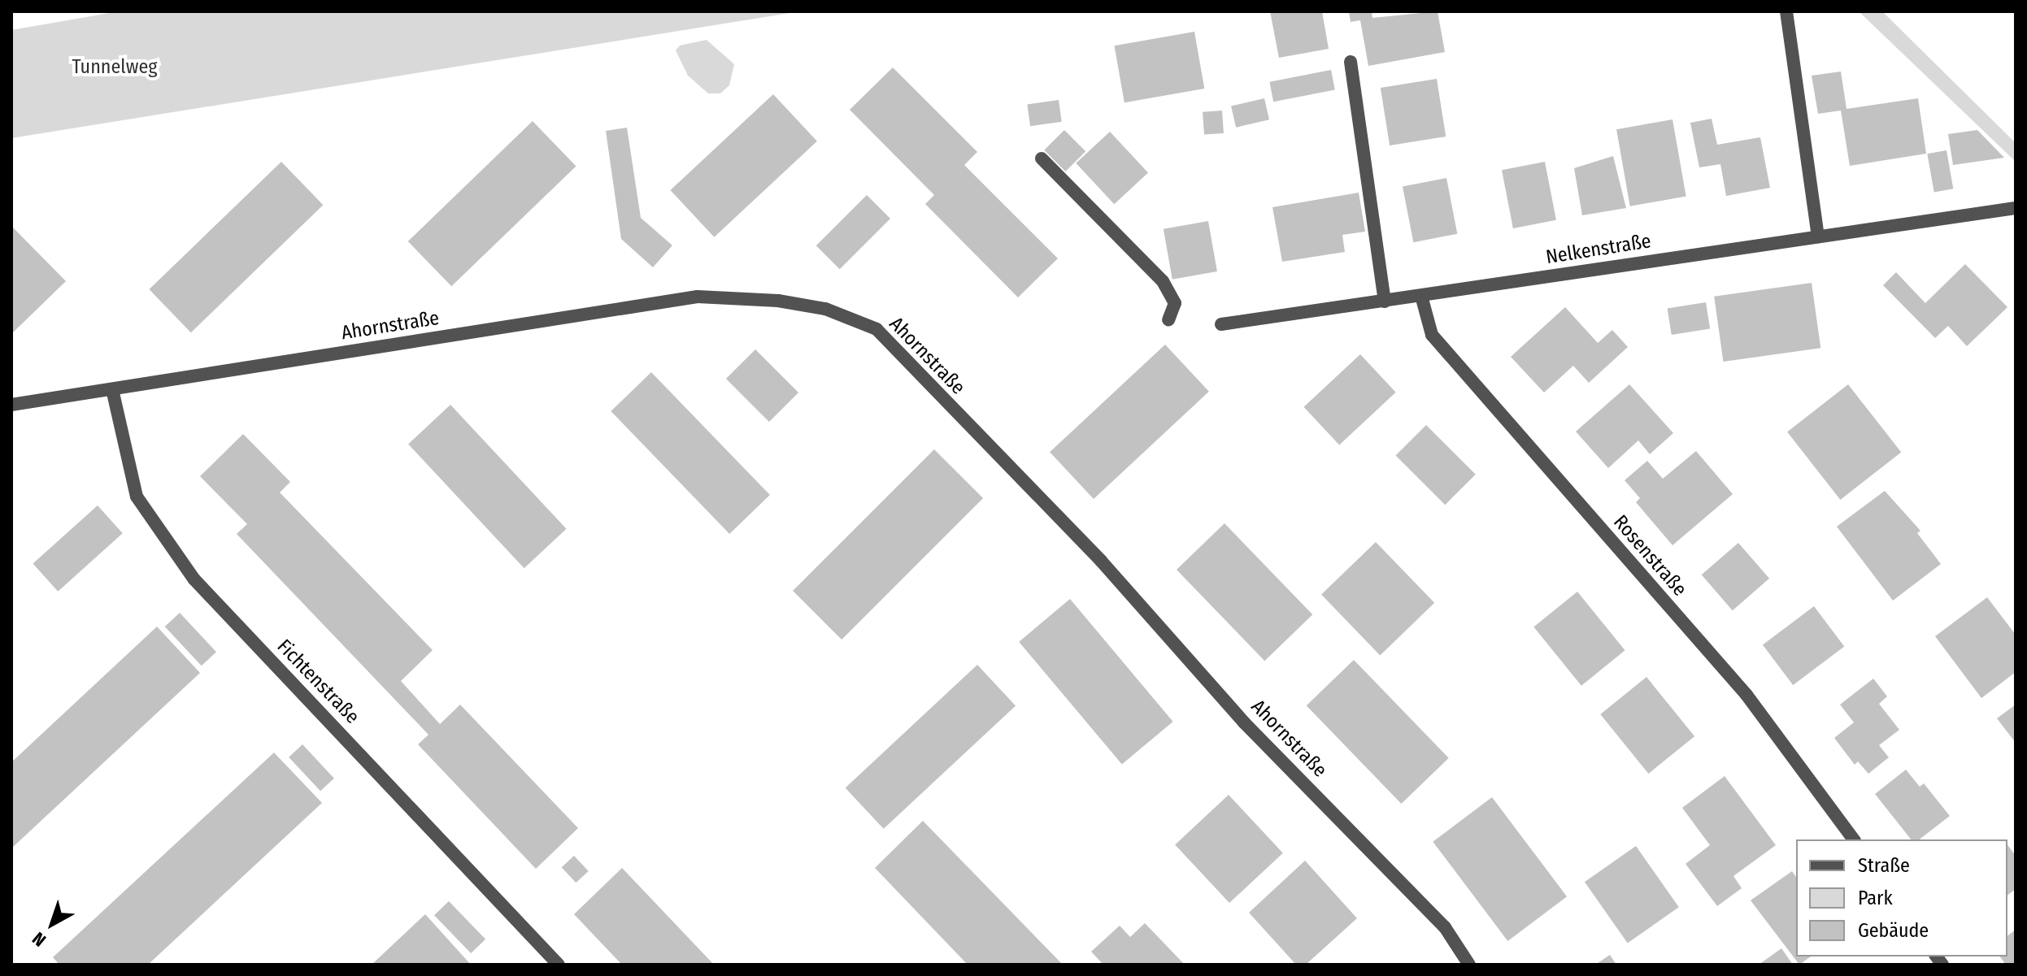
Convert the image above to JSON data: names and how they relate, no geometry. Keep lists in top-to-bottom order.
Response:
{
  "streets": {
    "street": [
      "Nelkenstraße",
      "Ahornstraße",
      "Rosenstraße",
      "Fichtenstraße"
    ]
  },
  "crossings": [
    ["Nelkenstraße", "Rosenstraße"],
    ["Ahornstraße", "Fichtenstraße"]
  ],
  "parks": ["Tunnelweg"],
  "legend": ["Straße", "Park", "Gebäude"],
  "north": "bottom left"
}
